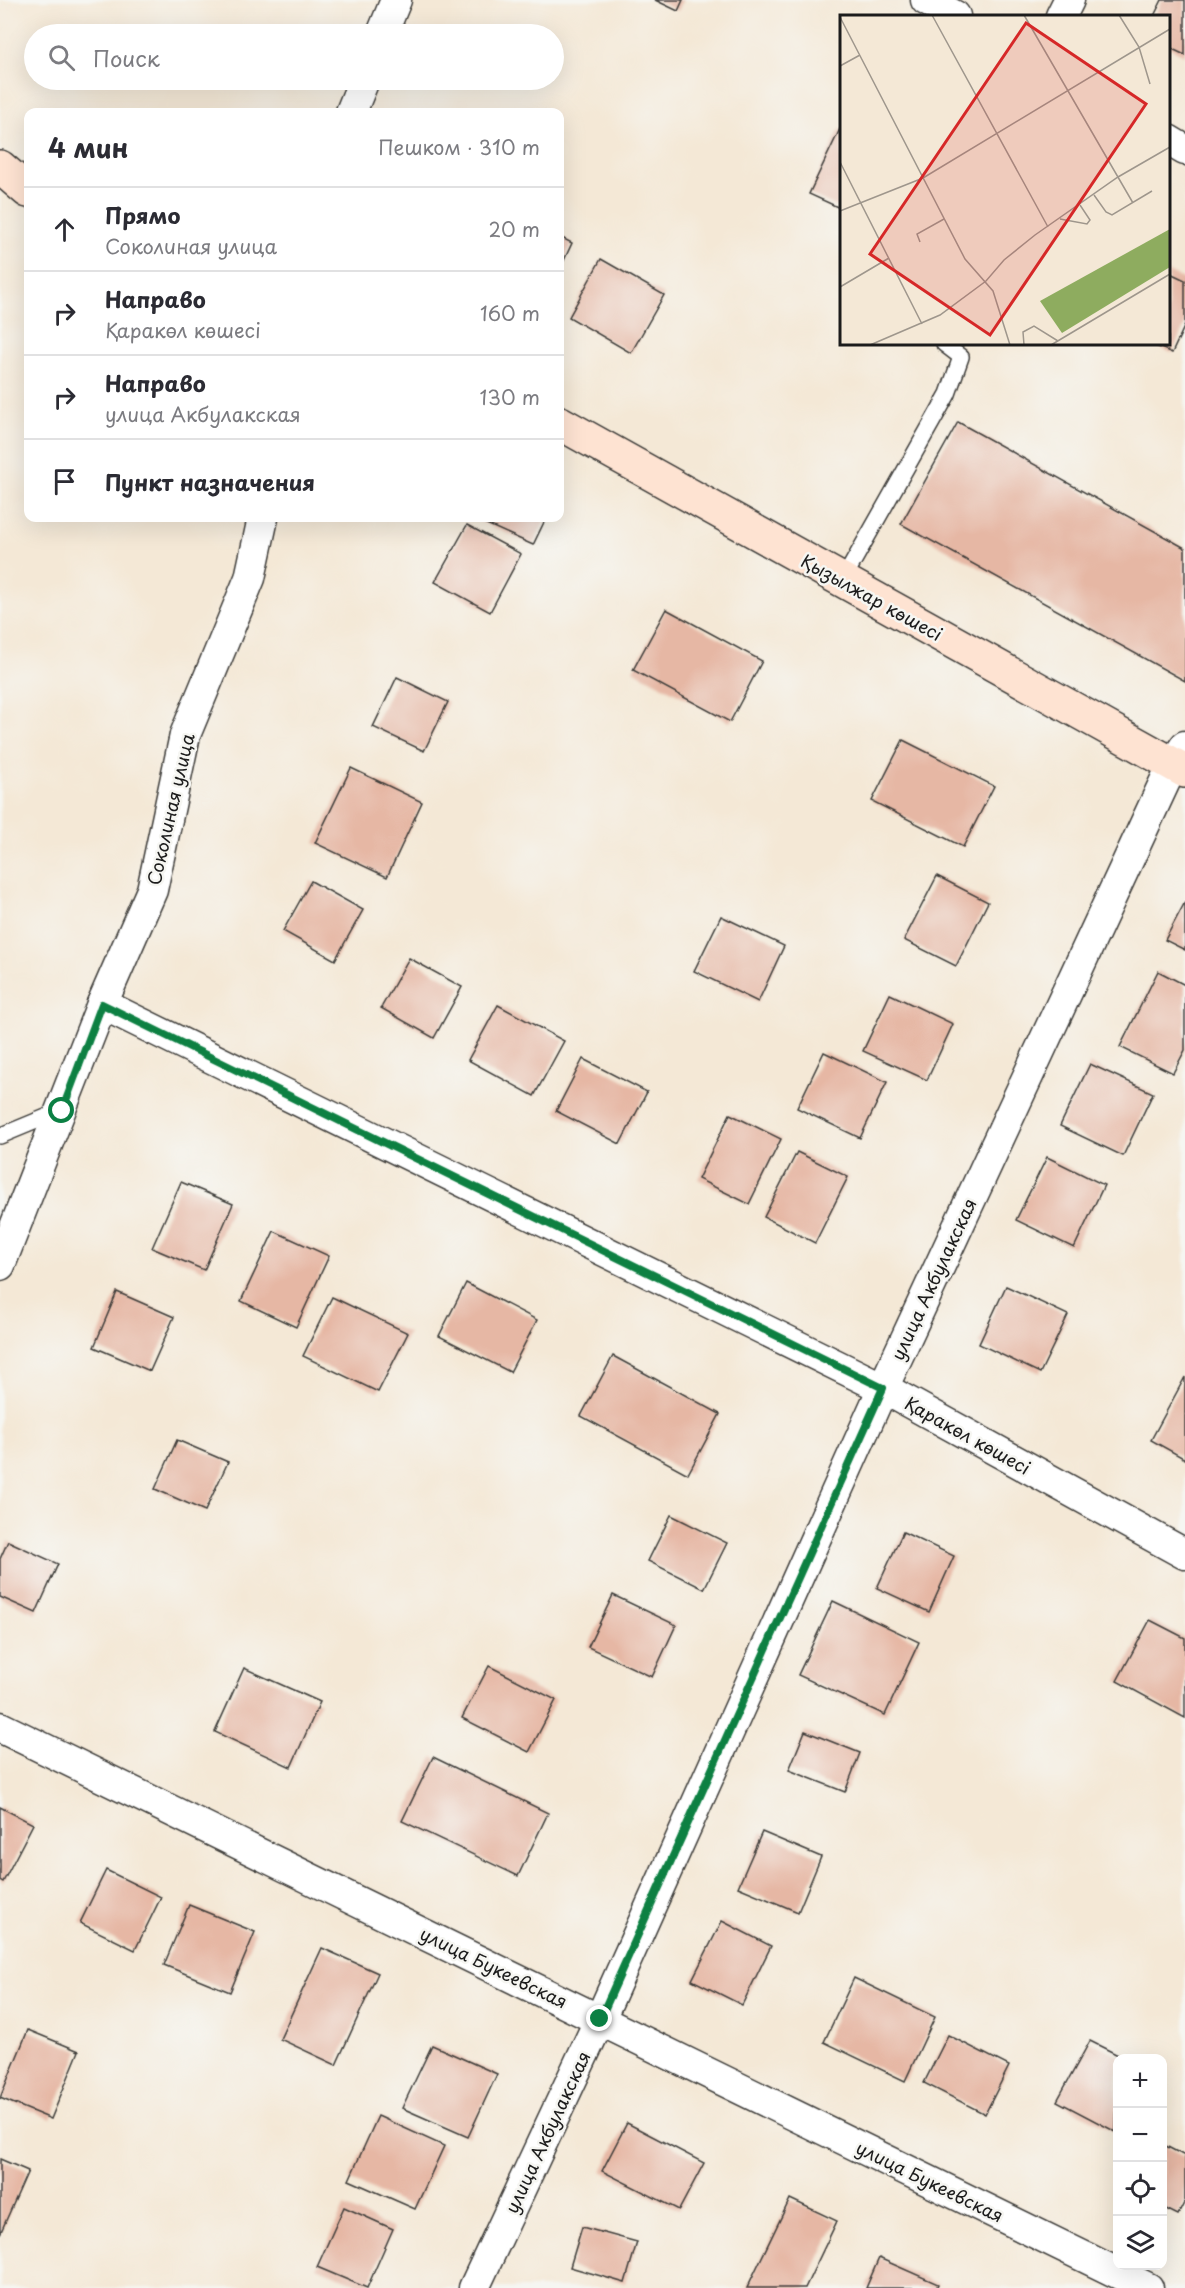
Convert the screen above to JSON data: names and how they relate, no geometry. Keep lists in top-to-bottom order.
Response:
{
  "streets": {
    "street": [
      "Қызылжар көшесі",
      "Соколиная улица",
      "улица Акбулакская",
      "Қаракөл көшесі",
      "улица Букеевская"
    ]
  },
  "crossings": [
    ["Қызылжар көшесі", "улица Акбулакская"],
    ["Соколиная улица", "Қаракөл көшесі"],
    ["улица Акбулакская", "Қаракөл көшесі"],
    ["улица Акбулакская", "улица Букеевская"]
  ],
  "page": {
    "search": "Поиск",
    "heading": ["4 мин", "Пешком · 310 m"],
    "list": [
      ["Прямо", "Соколиная улица", "20 m"],
      ["Направо", "Қаракөл көшесі", "160 m"],
      ["Направо", "улица Акбулакская", "130 m"],
      "Пункт назначения"
    ],
    "map_buttons": ["+", "−"]
  }
}
